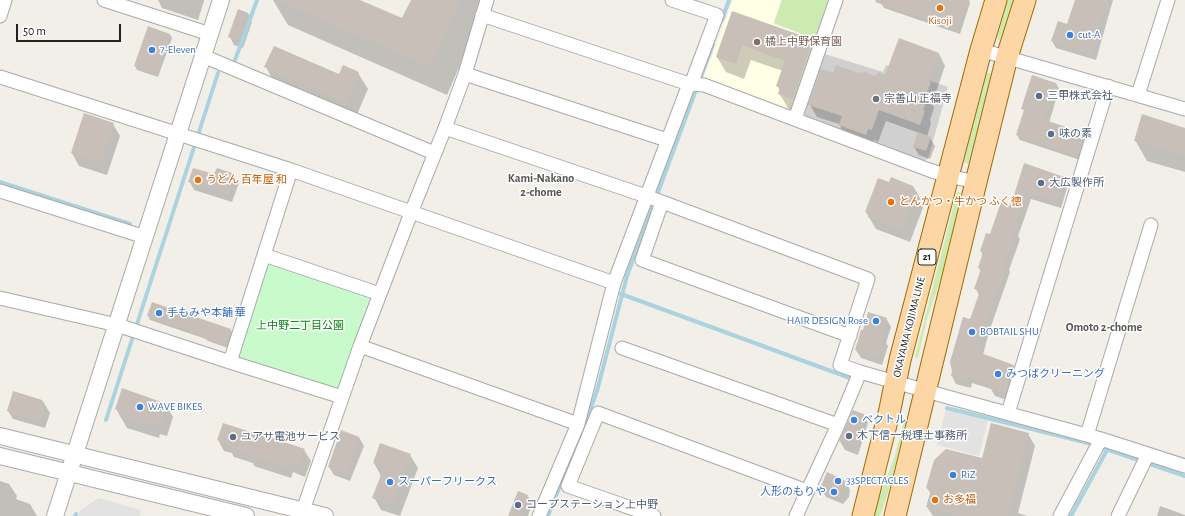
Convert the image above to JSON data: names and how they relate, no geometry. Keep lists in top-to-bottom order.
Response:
{
  "streets": {
    "main road": ["21", "OKAYAMA KOJIMA LINE"]
  },
  "districts": ["Kami-Nakano 2-chome", "Omoto 2-chome"],
  "parks": ["上中野二丁目公園"],
  "places": [
    "Kisoji",
    "cut-A",
    "橘上中野保育園",
    "7-Eleven",
    "三甲株式会社",
    "宗善山 正福寺",
    "味の素",
    "うどん 百年屋 和",
    "大広製作所",
    "とんかつ・牛かつ ふく徳",
    "手もみや本舗 華",
    "HAIR DESIGN Rose",
    "BOBTAIL SHU",
    "みつばクリーニング",
    "WAVE BIKES",
    "ベクトル",
    "木下信一税理士事務所",
    "ユアサ電池サービス",
    "RiZ",
    "33SPECTACLES",
    "スーパーフリークス",
    "人形のもりや",
    "お多福",
    "コープステーション上中野"
  ],
  "scale_bar": "50 m"
}
